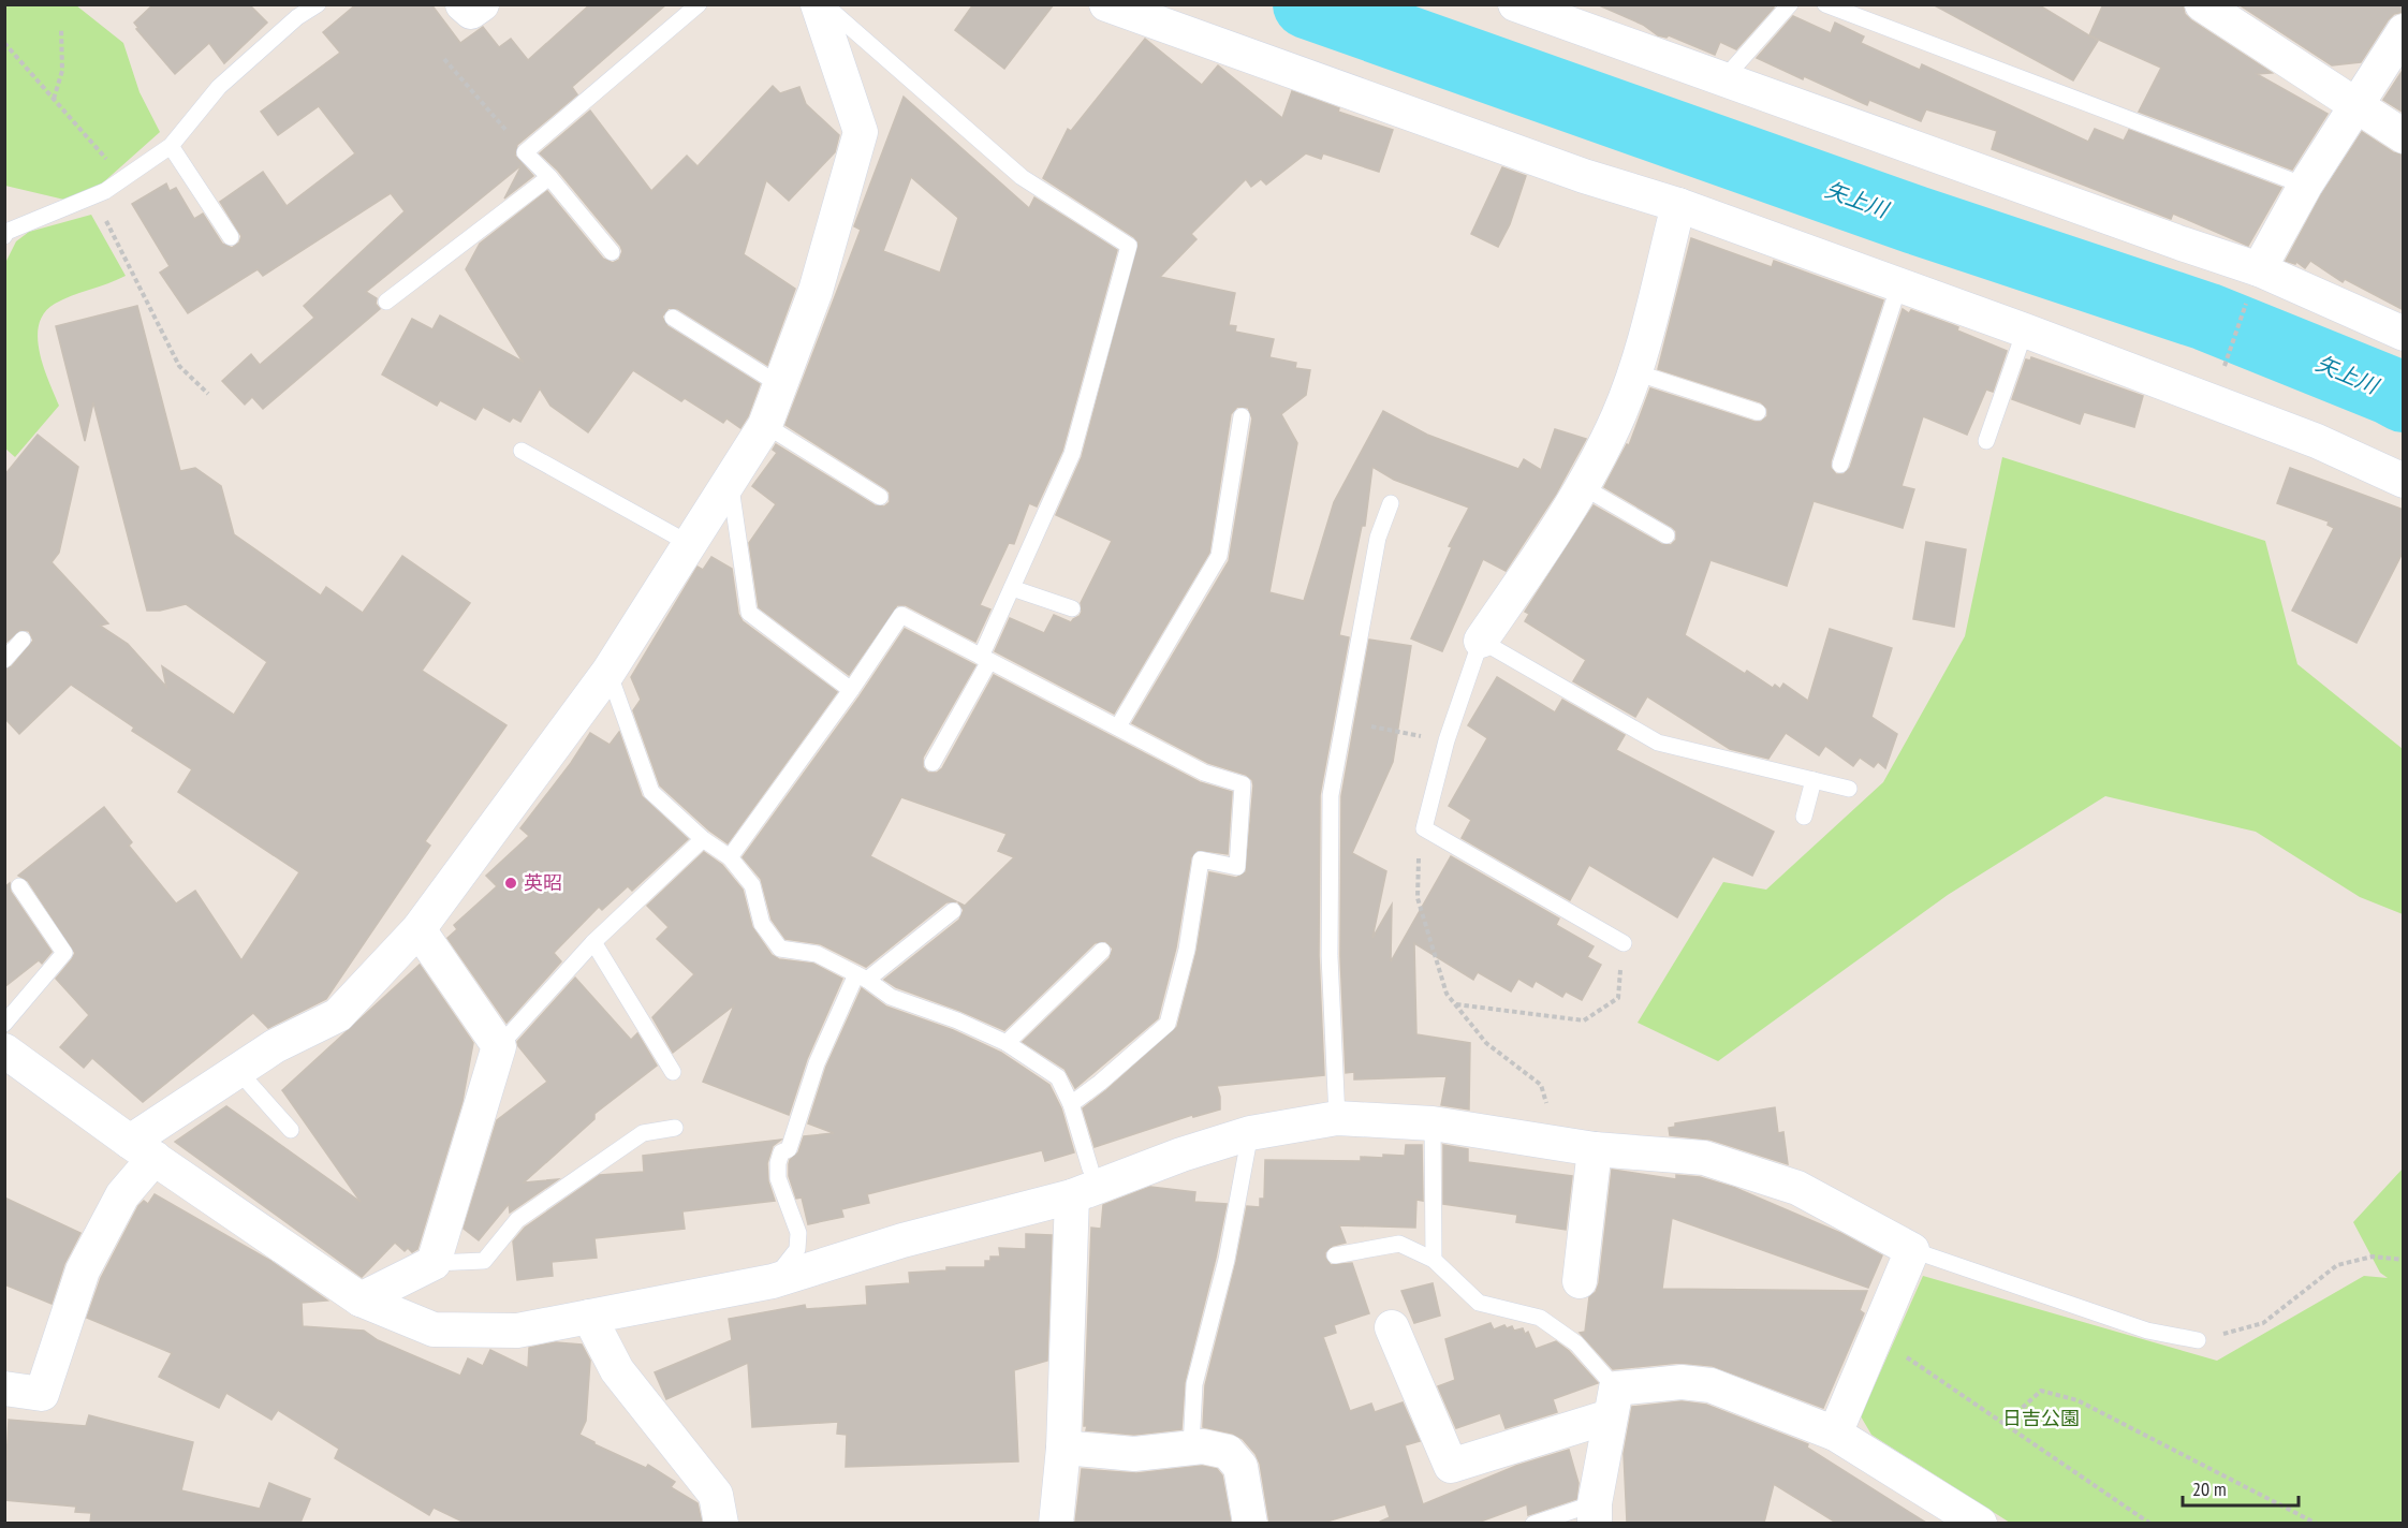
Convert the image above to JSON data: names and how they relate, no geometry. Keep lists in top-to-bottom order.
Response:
{
  "water": ["矢上川"],
  "parks": ["日吉公園"],
  "places": ["英昭"],
  "scale_bar": "20 m"
}
